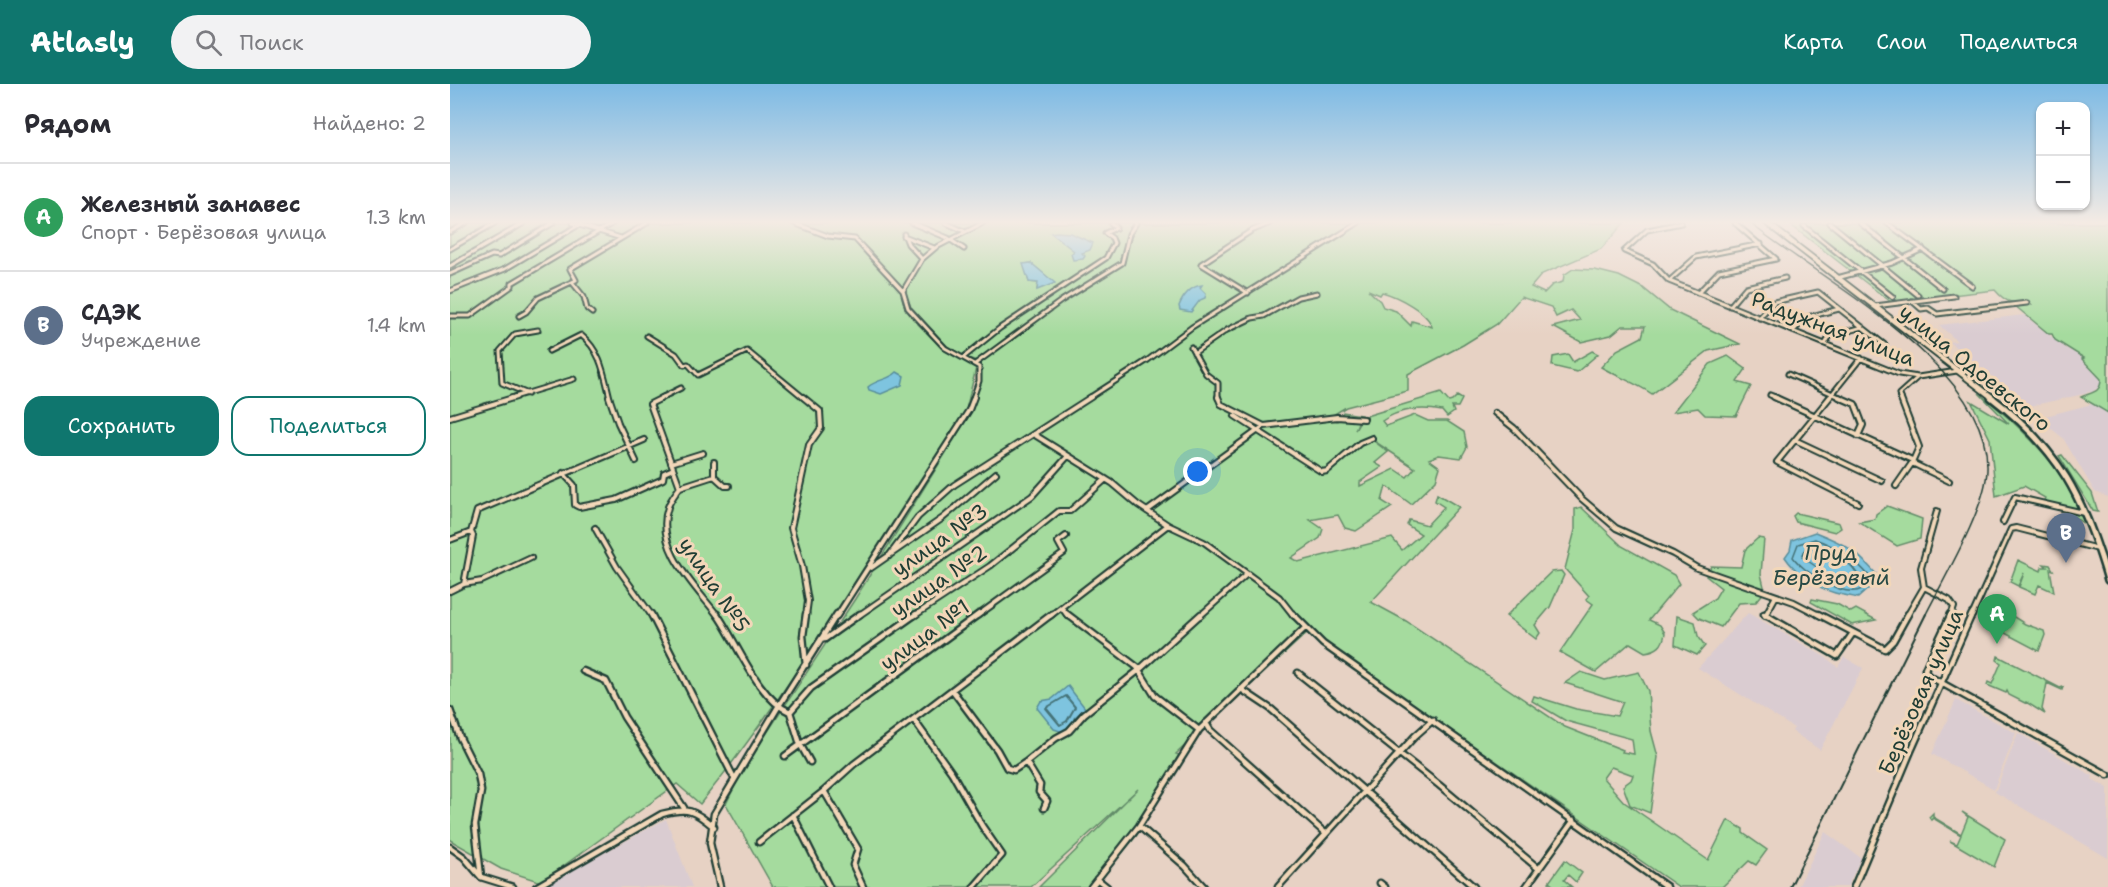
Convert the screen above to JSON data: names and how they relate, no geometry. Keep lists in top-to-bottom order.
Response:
{
  "streets": {
    "street": [
      "Радужная улица",
      "улица Одоевского",
      "улица №3",
      "улица №2",
      "улица №5",
      "улица №1",
      "Берёзовая улица"
    ]
  },
  "crossings": [
    ["улица Одоевского", "Берёзовая улица"]
  ],
  "water": ["Пруд Берёзовый"],
  "page": {
    "header": "Atlasly",
    "search": "Поиск",
    "nav": ["Карта", "Слои", "Поделиться"],
    "heading": ["Рядом", "Найдено: 2"],
    "map_buttons": ["+", "−"],
    "list": [
      {
        "mark": "A",
        "name": "Железный занавес",
        "note": "Спорт · Берёзовая улица",
        "value": "1.3 km"
      },
      {
        "mark": "B",
        "name": "СДЭК",
        "note": "Учреждение",
        "value": "1.4 km"
      }
    ],
    "buttons": ["Сохранить", "Поделиться"],
    "pins": ["B", "A"]
  }
}
